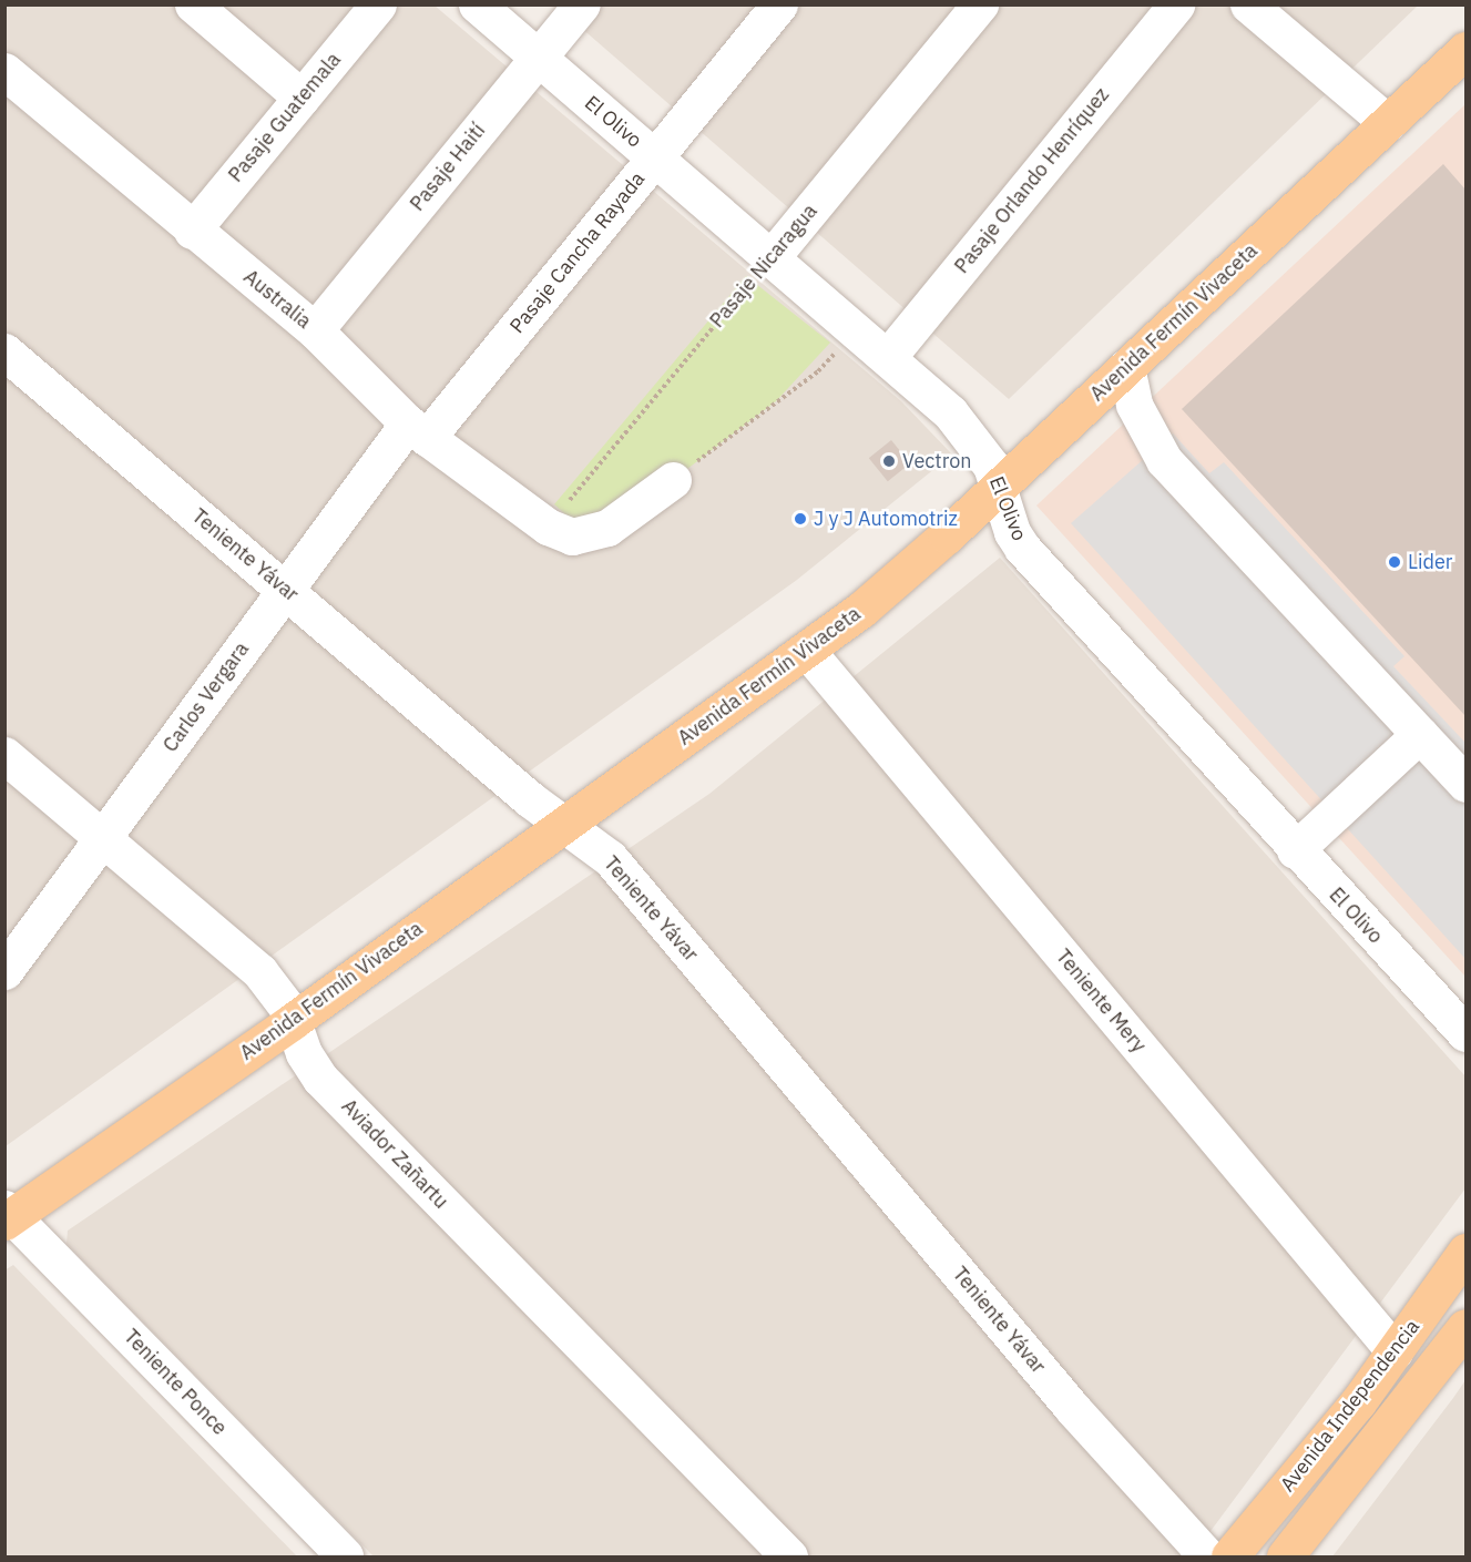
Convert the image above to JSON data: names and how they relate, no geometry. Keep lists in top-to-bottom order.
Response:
{
  "streets": {
    "main road": ["Avenida Fermín Vivaceta", "Avenida Independencia"],
    "street": [
      "Pasaje Guatemala",
      "El Olivo",
      "Pasaje Haití",
      "Pasaje Orlando Henríquez",
      "Pasaje Cancha Rayada",
      "Pasaje Nicaragua",
      "Australia",
      "Teniente Yávar",
      "Carlos Vergara",
      "Teniente Mery",
      "Aviador Zañartu",
      "Teniente Ponce"
    ]
  },
  "crossings": [
    ["Pasaje Guatemala", "Australia"],
    ["El Olivo", "Pasaje Haití"],
    ["El Olivo", "Pasaje Orlando Henríquez"],
    ["El Olivo", "Pasaje Cancha Rayada"],
    ["El Olivo", "Pasaje Nicaragua"],
    ["El Olivo", "Avenida Fermín Vivaceta"],
    ["Pasaje Haití", "Australia"],
    ["Pasaje Cancha Rayada", "Australia"],
    ["Pasaje Cancha Rayada", "Carlos Vergara"],
    ["Pasaje Nicaragua", "Australia"],
    ["Australia", "Carlos Vergara"],
    ["Avenida Fermín Vivaceta", "Teniente Yávar"],
    ["Avenida Fermín Vivaceta", "Teniente Mery"],
    ["Avenida Fermín Vivaceta", "Aviador Zañartu"],
    ["Avenida Fermín Vivaceta", "Teniente Ponce"],
    ["Teniente Yávar", "Carlos Vergara"],
    ["Carlos Vergara", "Aviador Zañartu"],
    ["Teniente Mery", "Avenida Independencia"]
  ],
  "places": ["Vectron", "J y J Automotriz", "Lider"]
}
